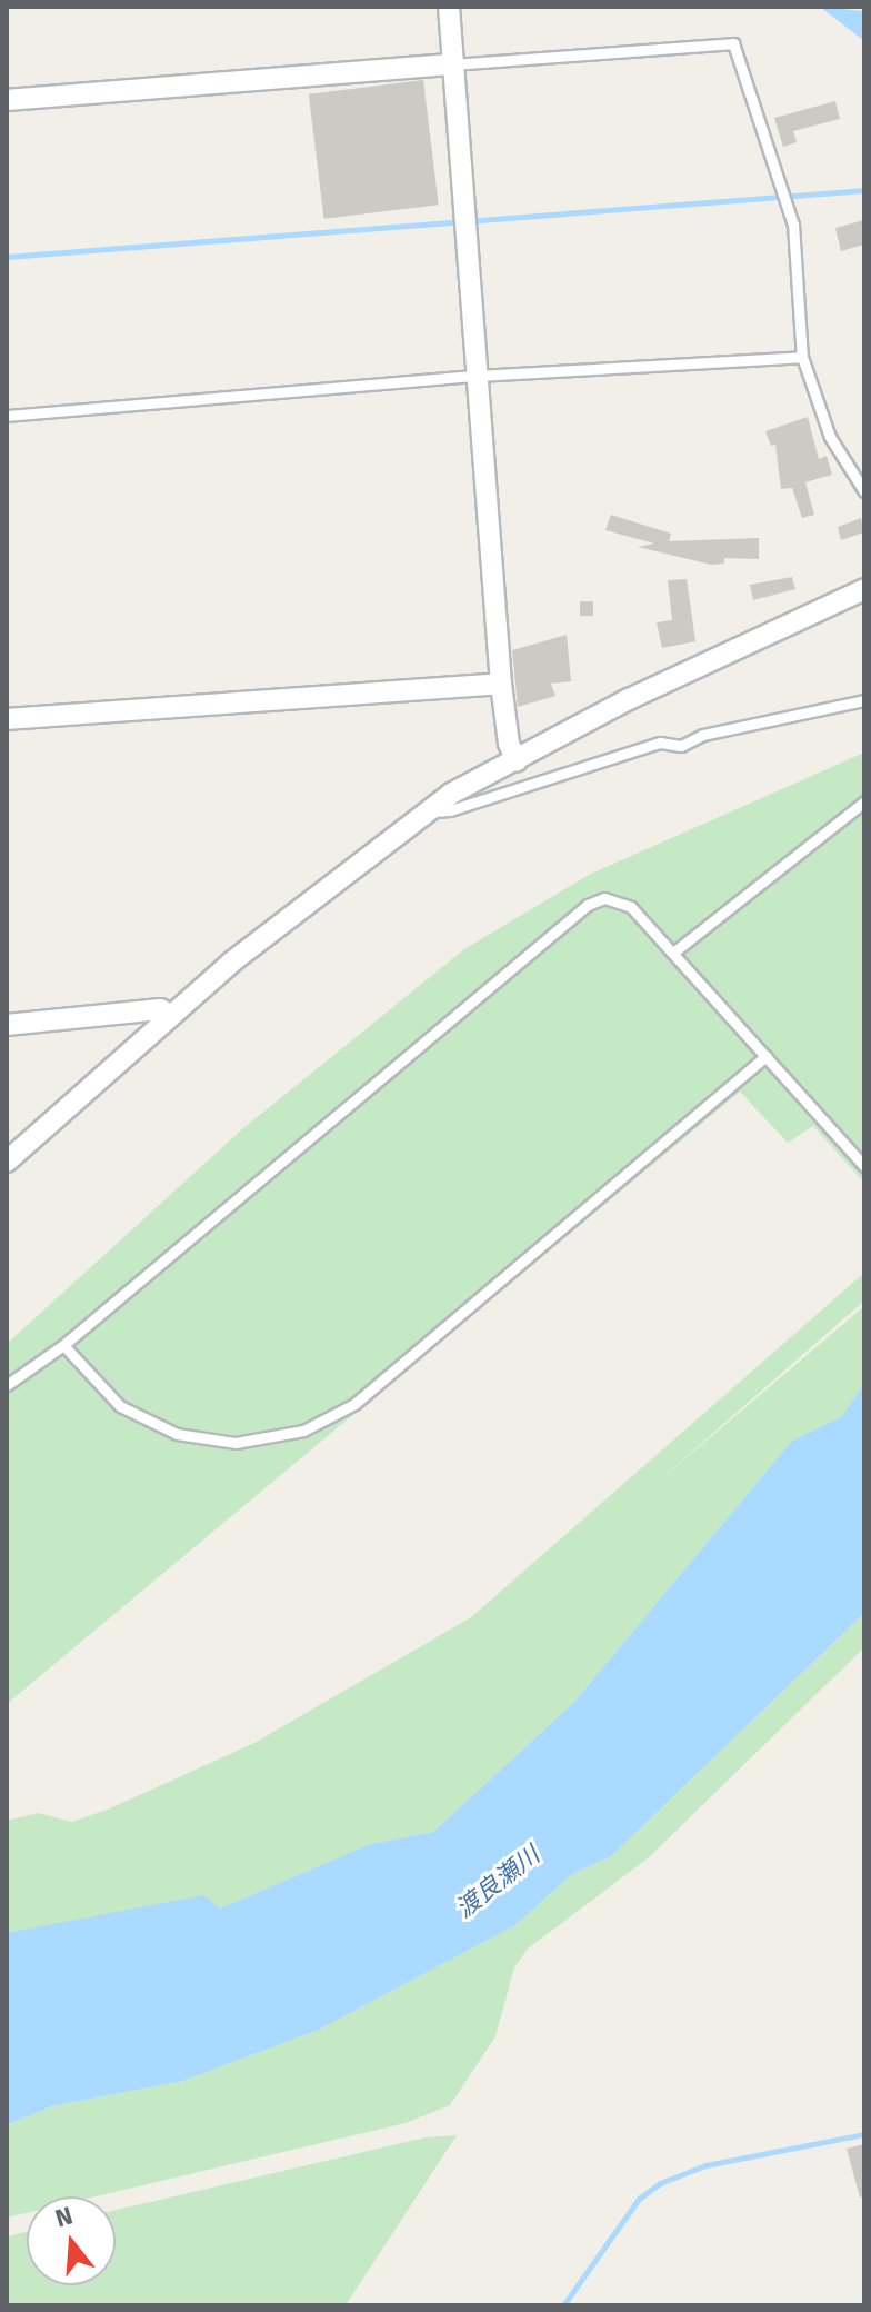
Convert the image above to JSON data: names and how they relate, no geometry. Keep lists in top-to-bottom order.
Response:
{
  "water": ["渡良瀬川"],
  "north": "top"
}
